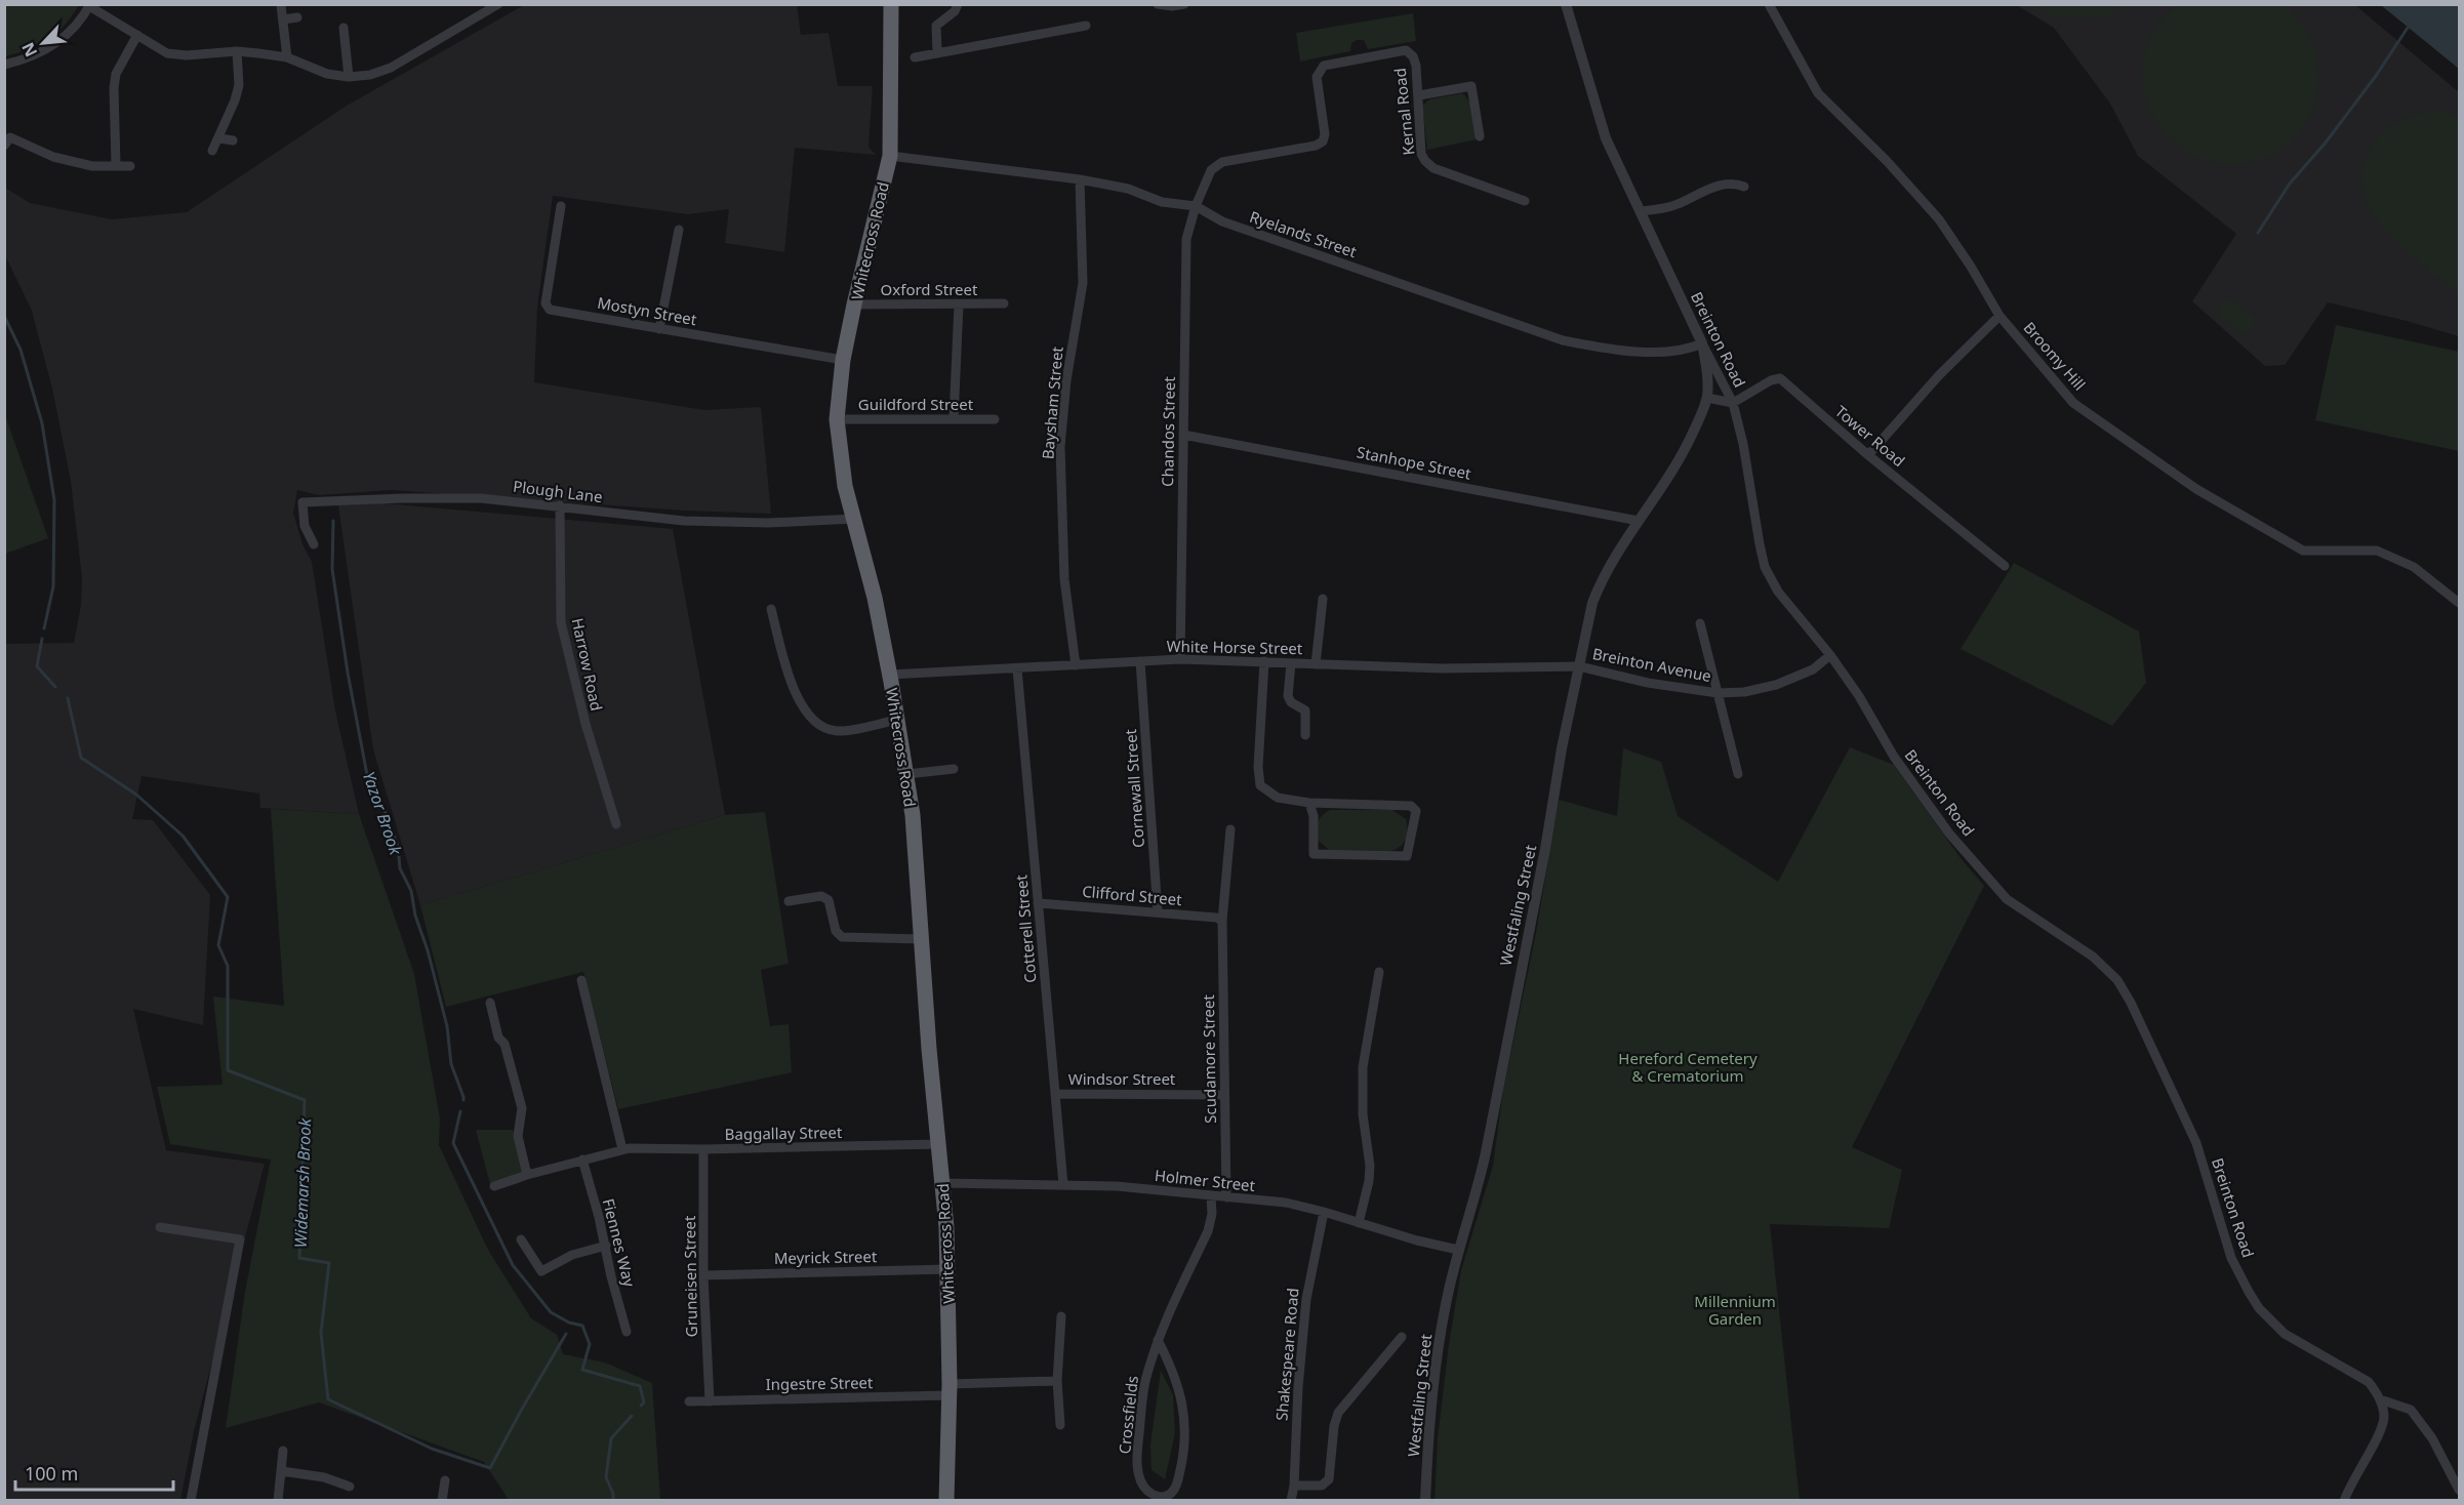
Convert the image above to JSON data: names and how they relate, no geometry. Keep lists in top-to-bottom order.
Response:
{
  "streets": {
    "highway": ["Whitecross Road"],
    "street": [
      "Kernal Road",
      "Ryelands Street",
      "Oxford Street",
      "Mostyn Street",
      "Breinton Road",
      "Broomy Hill",
      "Baysham Street",
      "Guildford Street",
      "Chandos Street",
      "Tower Road",
      "Stanhope Street",
      "Plough Lane",
      "White Horse Street",
      "Harrow Road",
      "Breinton Avenue",
      "Cornewall Street",
      "Clifford Street",
      "Westfaling Street",
      "Cotterell Street",
      "Scudamore Street",
      "Windsor Street",
      "Baggallay Street",
      "Holmer Street",
      "Fiennes Way",
      "Meyrick Street",
      "Gruneisen Street",
      "Shakespeare Road",
      "Ingestre Street",
      "Crossfields"
    ]
  },
  "crossings": [
    ["Kernal Road", "Ryelands Street"],
    ["Kernal Road", "Chandos Street"],
    ["Ryelands Street", "Whitecross Road"],
    ["Ryelands Street", "Breinton Road"],
    ["Ryelands Street", "Baysham Street"],
    ["Ryelands Street", "Chandos Street"],
    ["Ryelands Street", "Westfaling Street"],
    ["Whitecross Road", "Oxford Street"],
    ["Whitecross Road", "Mostyn Street"],
    ["Whitecross Road", "Guildford Street"],
    ["Whitecross Road", "Plough Lane"],
    ["Whitecross Road", "White Horse Street"],
    ["Whitecross Road", "Baggallay Street"],
    ["Whitecross Road", "Holmer Street"],
    ["Whitecross Road", "Meyrick Street"],
    ["Whitecross Road", "Ingestre Street"],
    ["Breinton Road", "Tower Road"],
    ["Breinton Road", "Breinton Avenue"],
    ["Breinton Road", "Westfaling Street"],
    ["Baysham Street", "White Horse Street"],
    ["Chandos Street", "Stanhope Street"],
    ["Chandos Street", "White Horse Street"],
    ["Stanhope Street", "Westfaling Street"],
    ["Plough Lane", "Harrow Road"],
    ["White Horse Street", "Breinton Avenue"],
    ["White Horse Street", "Cornewall Street"],
    ["White Horse Street", "Westfaling Street"],
    ["White Horse Street", "Cotterell Street"],
    ["Breinton Avenue", "Westfaling Street"],
    ["Cornewall Street", "Clifford Street"],
    ["Clifford Street", "Cotterell Street"],
    ["Clifford Street", "Scudamore Street"],
    ["Westfaling Street", "Holmer Street"],
    ["Cotterell Street", "Windsor Street"],
    ["Cotterell Street", "Holmer Street"],
    ["Scudamore Street", "Windsor Street"],
    ["Scudamore Street", "Holmer Street"],
    ["Baggallay Street", "Fiennes Way"],
    ["Baggallay Street", "Gruneisen Street"],
    ["Holmer Street", "Shakespeare Road"],
    ["Holmer Street", "Crossfields"],
    ["Meyrick Street", "Gruneisen Street"],
    ["Gruneisen Street", "Ingestre Street"]
  ],
  "water": ["Yazor Brook", "Widemarsh Brook"],
  "parks": ["Hereford Cemetery & Crematorium", "Millennium Garden"],
  "scale_bar": "100 m",
  "north": "bottom left"
}
